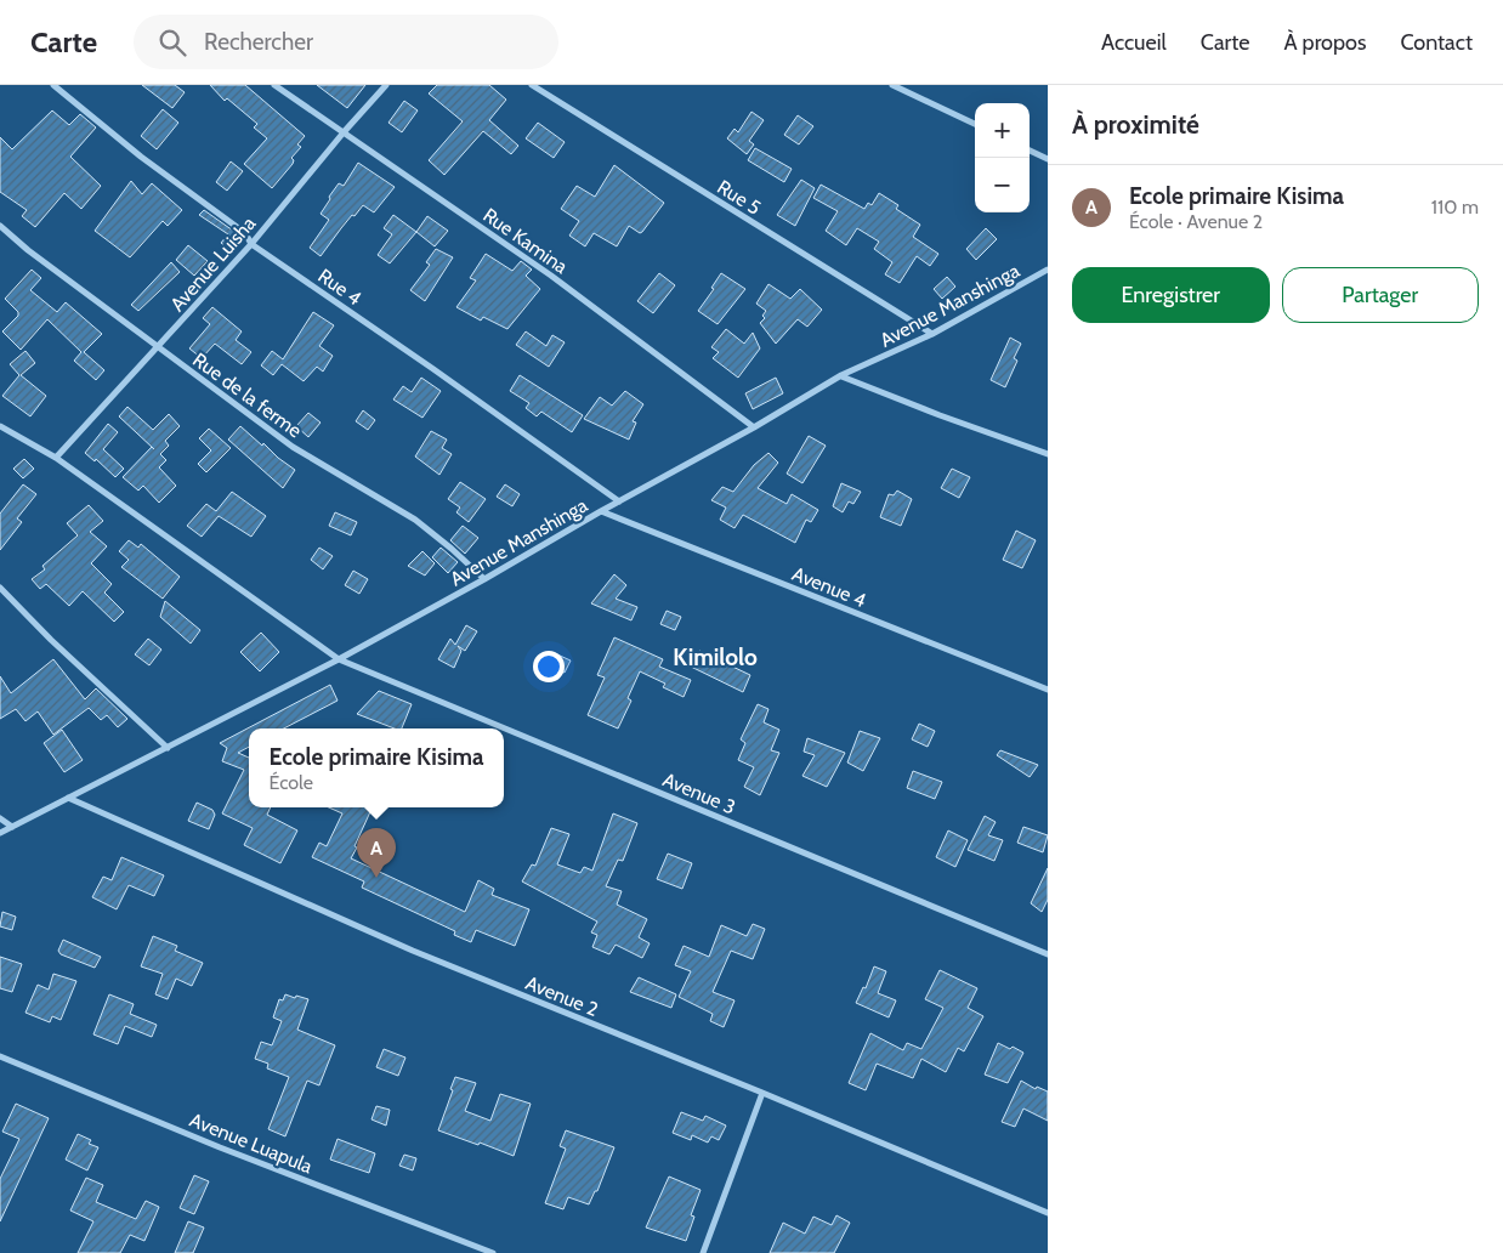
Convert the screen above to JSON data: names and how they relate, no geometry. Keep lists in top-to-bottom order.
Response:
{
  "streets": {
    "street": [
      "Rue 5",
      "Rue Kamina",
      "Avenue Luisha",
      "Rue 4",
      "Avenue Manshinga",
      "Rue de la ferme",
      "Avenue 4",
      "Avenue 3",
      "Avenue 2",
      "Avenue Luapula"
    ]
  },
  "crossings": [
    ["Rue 5", "Avenue Manshinga"],
    ["Rue Kamina", "Avenue Luisha"],
    ["Rue Kamina", "Avenue Manshinga"],
    ["Avenue Luisha", "Rue 4"],
    ["Avenue Luisha", "Rue de la ferme"],
    ["Avenue Luisha", "Avenue 3"],
    ["Rue 4", "Avenue Manshinga"],
    ["Avenue Manshinga", "Rue de la ferme"],
    ["Avenue Manshinga", "Avenue 4"],
    ["Avenue Manshinga", "Avenue 3"],
    ["Avenue Manshinga", "Avenue 2"]
  ],
  "districts": ["Kimilolo"],
  "page": {
    "header": "Carte",
    "search": "Rechercher",
    "nav": [
      "Accueil",
      "Carte",
      "À propos",
      "Contact"
    ],
    "heading": "À proximité",
    "map_buttons": ["+", "−"],
    "list": [
      {
        "mark": "A",
        "name": "Ecole primaire Kisima",
        "note": "École · Avenue 2",
        "value": "110 m"
      }
    ],
    "buttons": ["Enregistrer", "Partager"],
    "popup": ["Ecole primaire Kisima", "École"],
    "pins": "A"
  }
}
